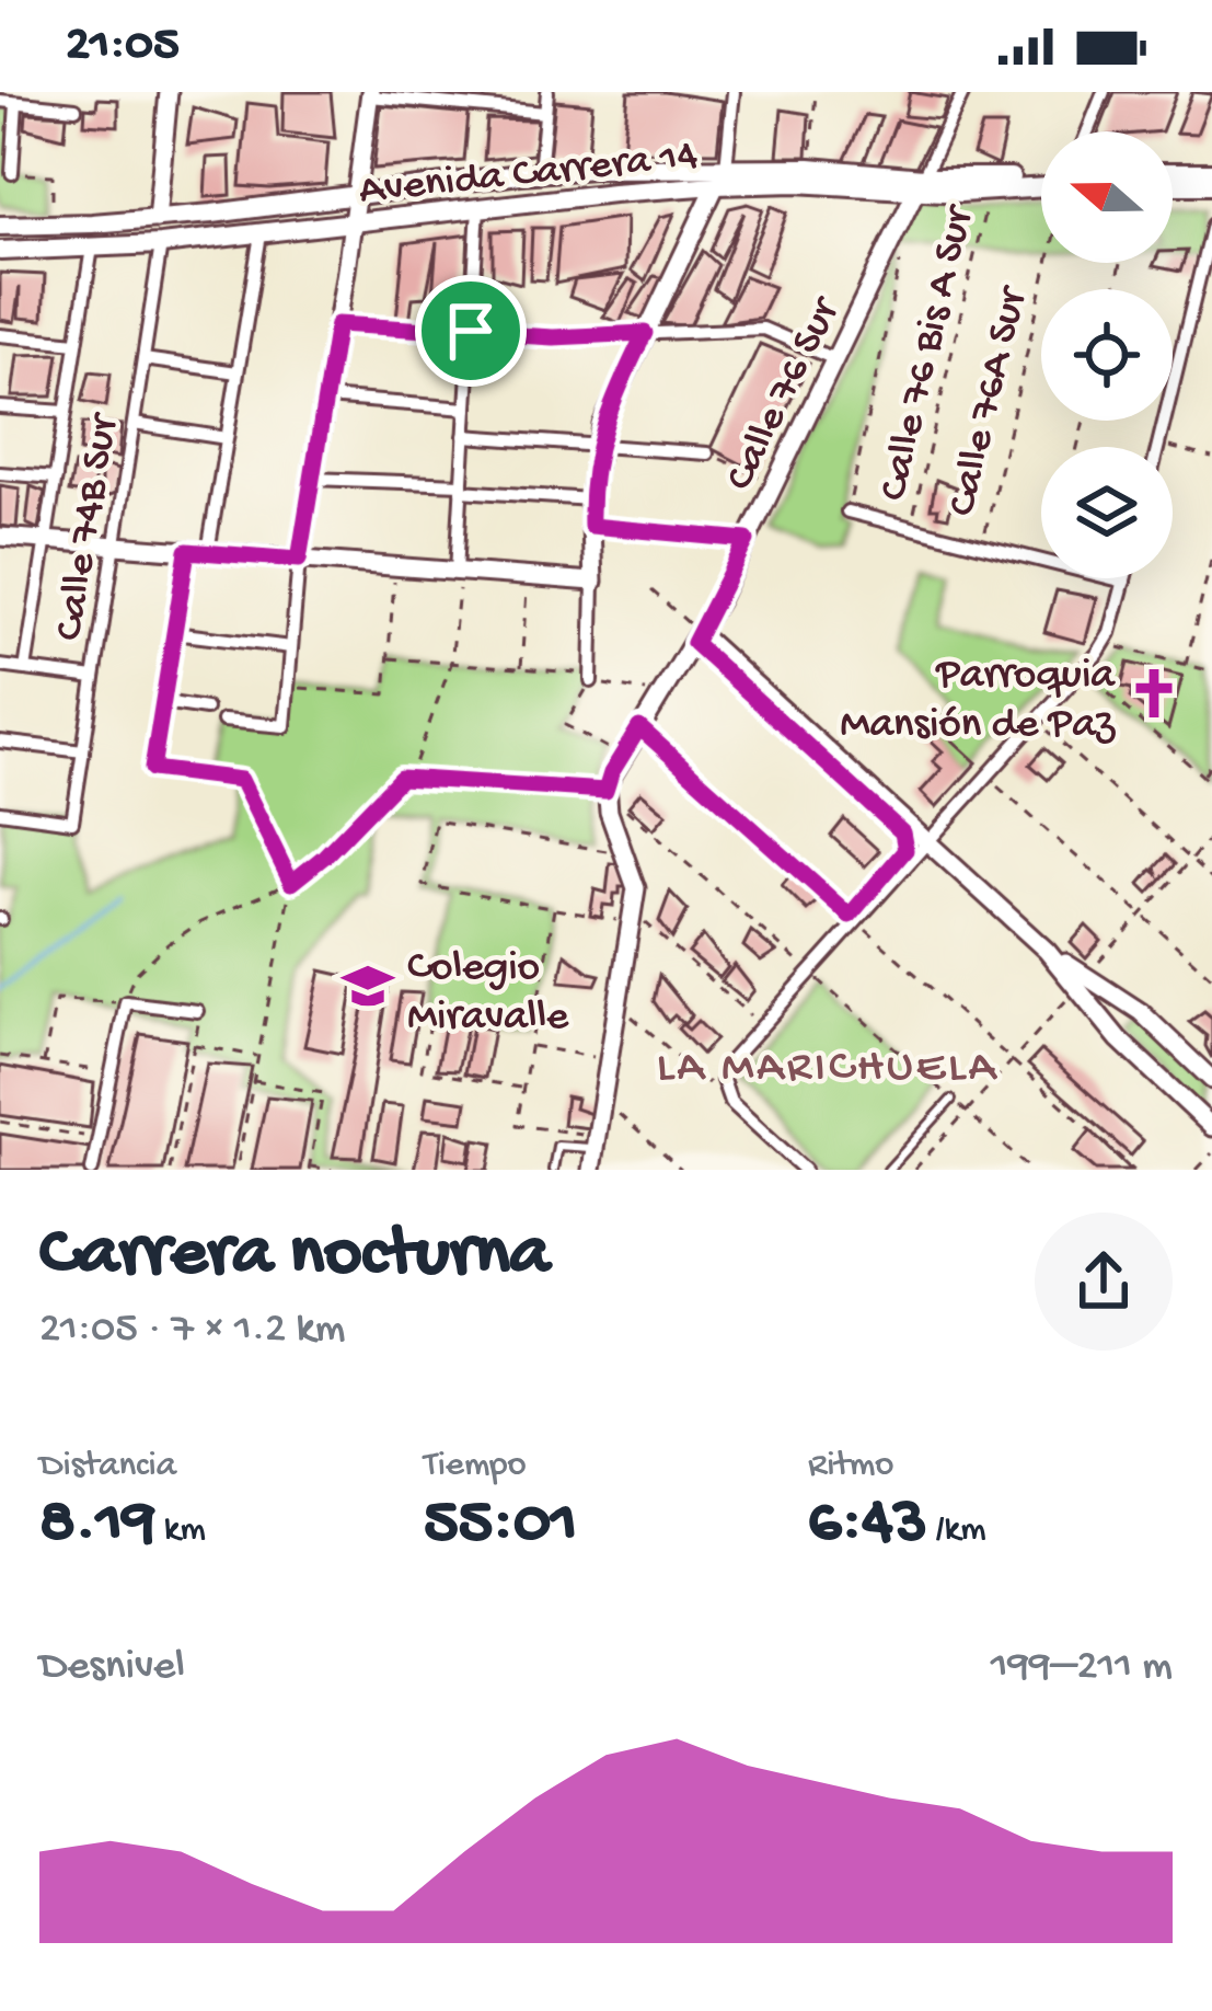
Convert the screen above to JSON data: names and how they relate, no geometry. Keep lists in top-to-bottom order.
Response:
{
  "streets": {
    "main road": ["Avenida Carrera 14"],
    "street": ["Calle 76 Sur", "Calle 74B Sur"],
    "path": ["Calle 76 Bis A Sur", "Calle 76A Sur"]
  },
  "crossings": [
    ["Avenida Carrera 14", "Calle 76 Bis A Sur"],
    ["Avenida Carrera 14", "Calle 76 Sur"],
    ["Avenida Carrera 14", "Calle 74B Sur"]
  ],
  "districts": ["LA MARICHUELA"],
  "places": {
    "church": ["Parroquia Mansión de Paz"],
    "school or university": ["Colegio Miravalle"]
  },
  "north": "left",
  "page": {
    "status": "21:05",
    "heading": ["Carrera nocturna", "21:05 · 7 × 1.2 km"],
    "stats": [
      ["Distancia", "8.19 km"],
      ["Tiempo", "55:01"],
      ["Ritmo", "6:43 /km"]
    ],
    "chart": ["Desnivel", "199–211 m"]
  }
}
